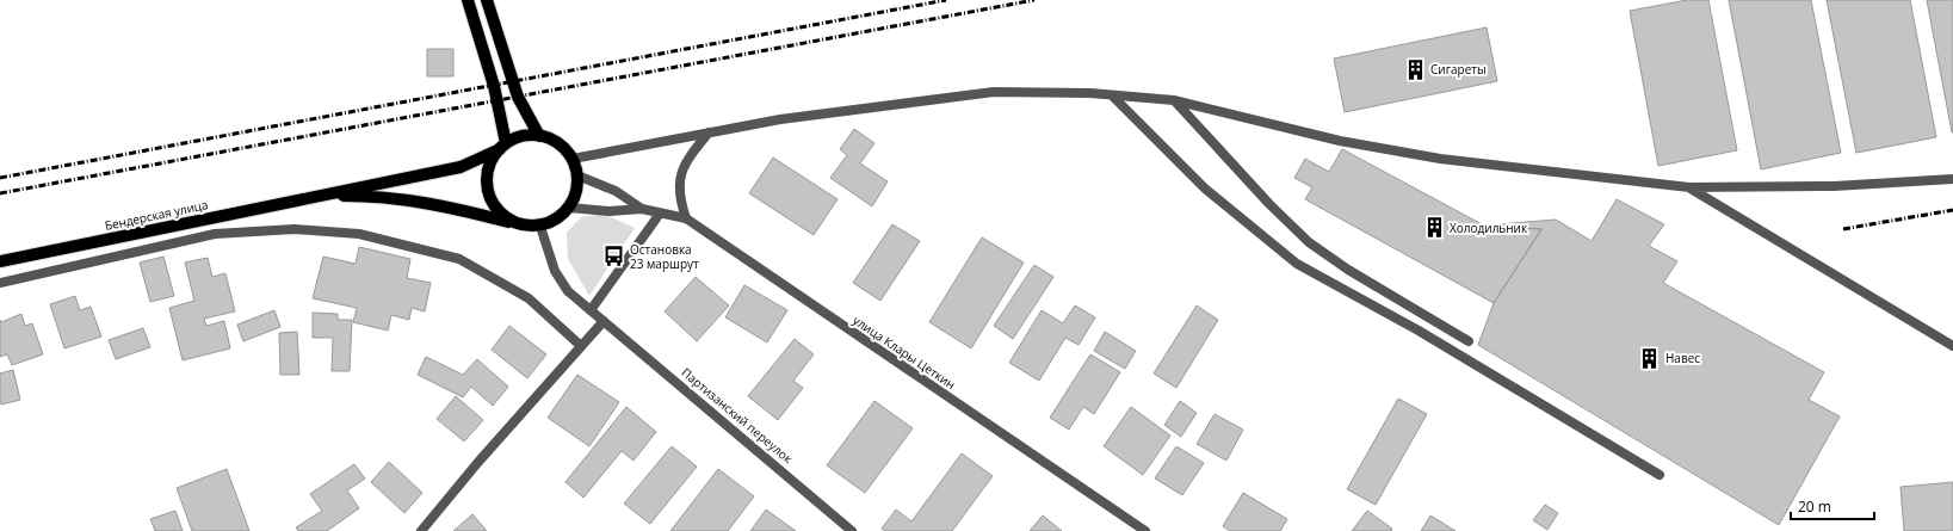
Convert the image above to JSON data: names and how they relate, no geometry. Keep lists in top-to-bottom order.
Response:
{
  "streets": {
    "main road": ["Бендерская улица"],
    "street": ["улица Клары Цеткин", "Партизанский переулок"]
  },
  "crossings": [
    ["Бендерская улица", "улица Клары Цеткин"],
    ["Бендерская улица", "Партизанский переулок"],
    ["улица Клары Цеткин", "Партизанский переулок"]
  ],
  "places": {
    "building": ["Сигареты", "Холодильник", "Навес"],
    "bus stop": ["Остановка 23 маршрут"]
  },
  "scale_bar": "20 m"
}
